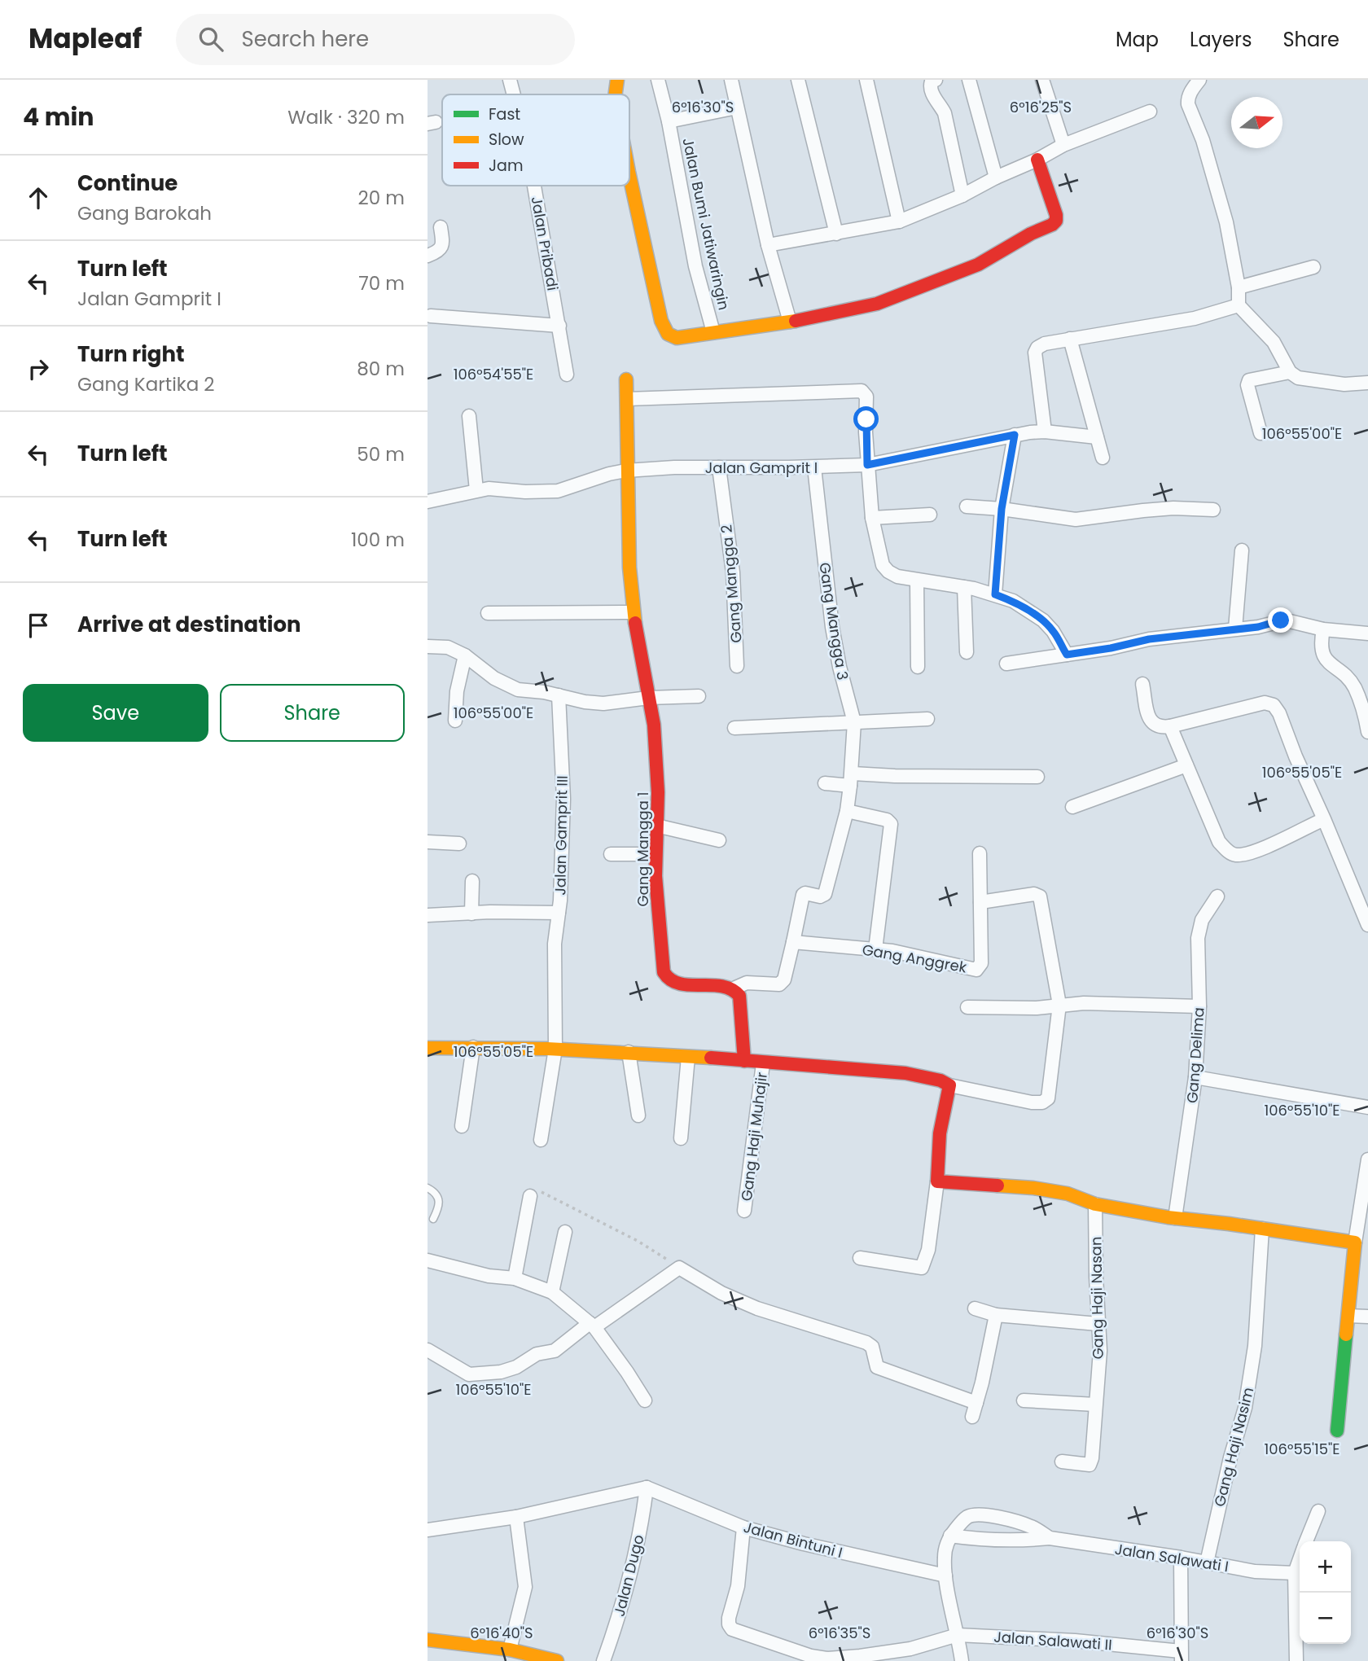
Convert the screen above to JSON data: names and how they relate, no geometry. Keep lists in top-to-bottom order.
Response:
{
  "streets": {
    "street": [
      "Jalan Bumi Jatiwaringin",
      "Jalan Pribadi",
      "Jalan Gamprit I",
      "Gang Mangga 2",
      "Gang Mangga 3",
      "Jalan Gamprit III",
      "Gang Mangga 1",
      "Gang Anggrek",
      "Gang Delima",
      "Gang Haji Muhajir",
      "Gang Haji Nasan",
      "Gang Haji Nasim",
      "Jalan Bintuni I",
      "Jalan Salawati I",
      "Jalan Dugo",
      "Jalan Salawati II"
    ]
  },
  "crossings": [
    ["Jalan Gamprit I", "Gang Mangga 2"],
    ["Jalan Gamprit I", "Gang Mangga 3"],
    ["Jalan Gamprit I", "Gang Mangga 1"],
    ["Gang Mangga 3", "Gang Anggrek"],
    ["Gang Haji Nasim", "Jalan Salawati I"],
    ["Jalan Bintuni I", "Jalan Dugo"],
    ["Jalan Bintuni I", "Jalan Salawati II"]
  ],
  "legend": ["Fast", "Slow", "Jam"],
  "north": "right",
  "page": {
    "header": "Mapleaf",
    "search": "Search here",
    "nav": ["Map", "Layers", "Share"],
    "heading": ["4 min", "Walk · 320 m"],
    "list": [
      ["Continue", "Gang Barokah", "20 m"],
      ["Turn left", "Jalan Gamprit I", "70 m"],
      ["Turn right", "Gang Kartika 2", "80 m"],
      ["Turn left", "50 m"],
      ["Turn left", "100 m"],
      "Arrive at destination"
    ],
    "buttons": ["Save", "Share"],
    "map_buttons": ["+", "−"]
  },
  "coordinates": [
    "6°16'30\"S",
    "6°16'25\"S",
    "106°54'55\"E",
    "106°55'00\"E",
    "106°55'05\"E",
    "106°55'10\"E",
    "106°55'15\"E",
    "6°16'40\"S",
    "6°16'35\"S"
  ]
}
